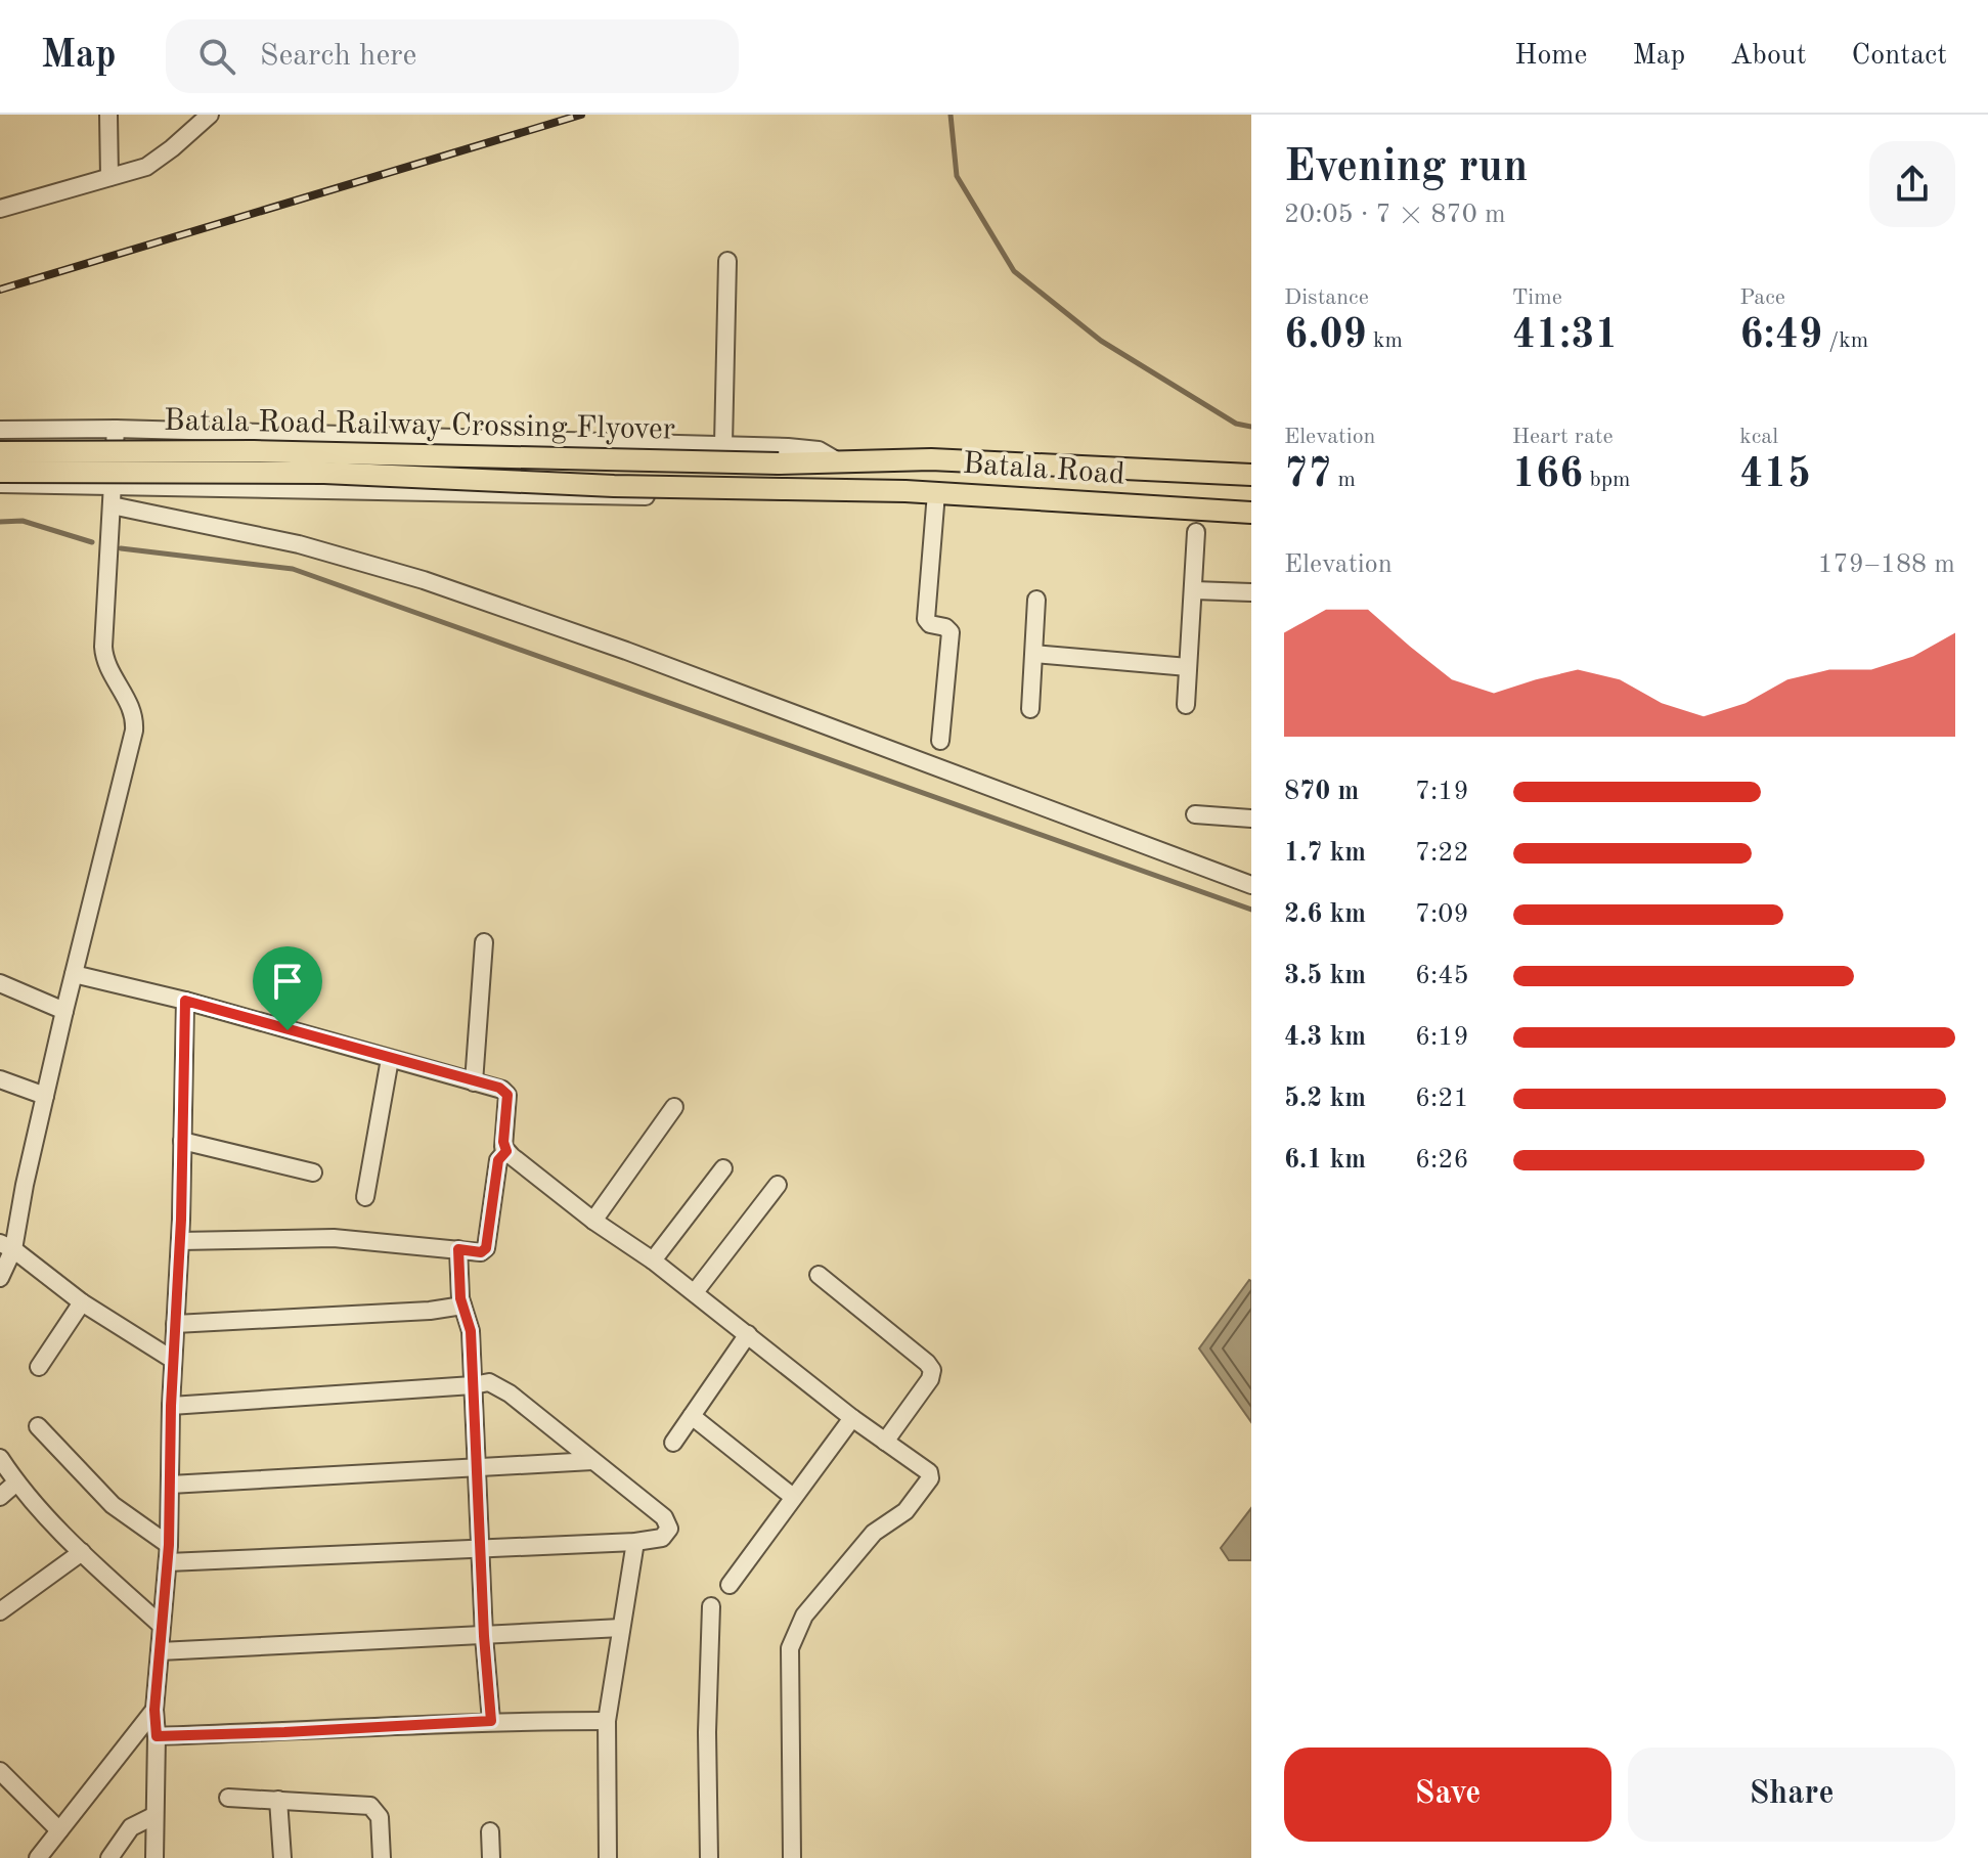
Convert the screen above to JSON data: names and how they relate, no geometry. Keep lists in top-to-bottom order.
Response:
{
  "streets": {
    "main road": ["Batala Road Railway Crossing Flyover", "Batala Road"]
  },
  "crossings": [
    ["Batala Road Railway Crossing Flyover", "Batala Road"]
  ],
  "page": {
    "header": "Map",
    "search": "Search here",
    "nav": [
      "Home",
      "Map",
      "About",
      "Contact"
    ],
    "heading": ["Evening run", "20:05 · 7 × 870 m"],
    "stats": [
      ["Distance", "6.09 km"],
      ["Time", "41:31"],
      ["Pace", "6:49 /km"],
      ["Elevation", "77 m"],
      ["Heart rate", "166 bpm"],
      ["kcal", "415"]
    ],
    "chart": ["Elevation", "179–188 m"],
    "list": [
      {
        "name": "870 m",
        "note": "7:19"
      },
      {
        "name": "1.7 km",
        "note": "7:22"
      },
      {
        "name": "2.6 km",
        "note": "7:09"
      },
      {
        "name": "3.5 km",
        "note": "6:45"
      },
      {
        "name": "4.3 km",
        "note": "6:19"
      },
      {
        "name": "5.2 km",
        "note": "6:21"
      },
      {
        "name": "6.1 km",
        "note": "6:26"
      }
    ],
    "buttons": ["Save", "Share"]
  }
}
